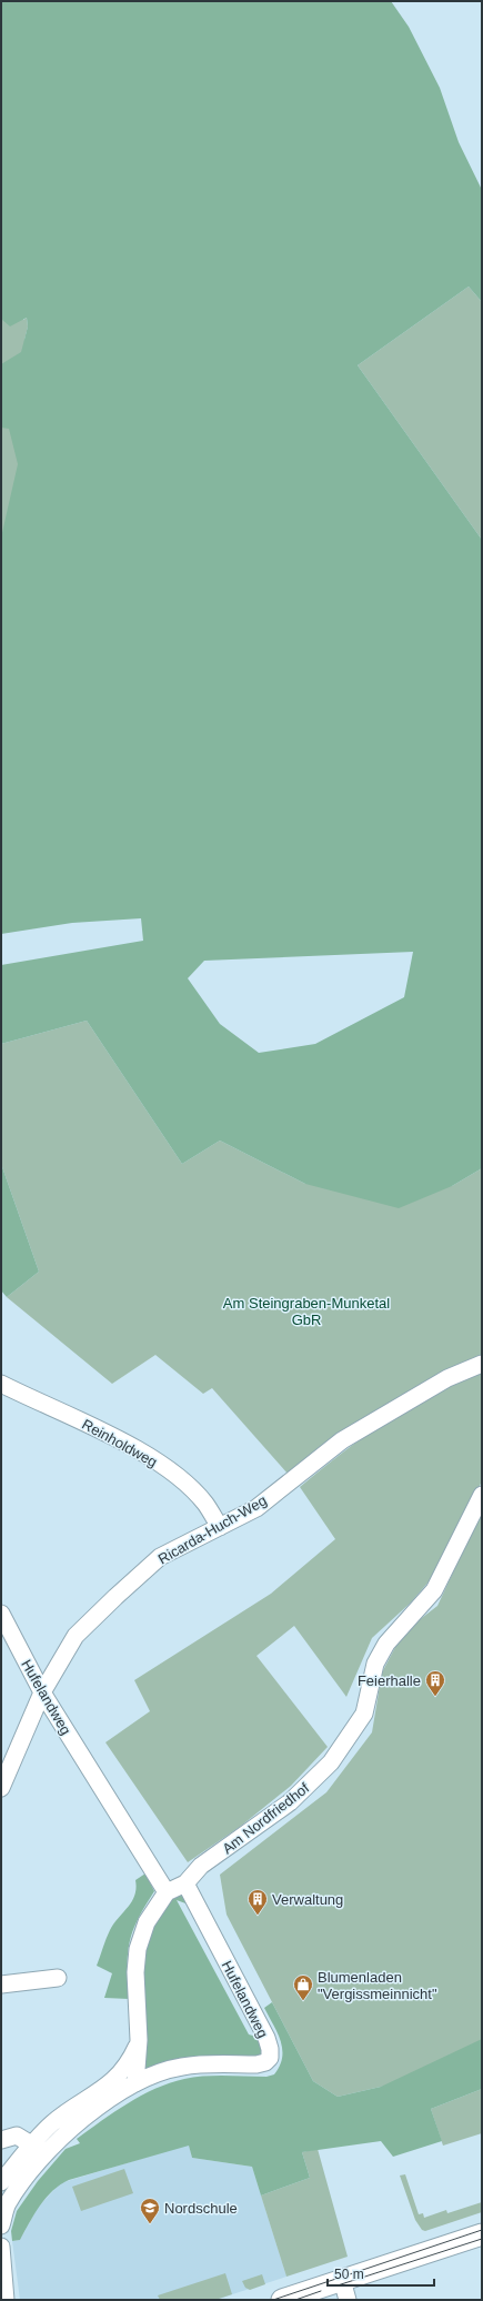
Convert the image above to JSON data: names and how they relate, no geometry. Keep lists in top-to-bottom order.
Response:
{
  "streets": {
    "street": [
      "Reinholdweg",
      "Ricarda-Huch-Weg",
      "Hufelandweg",
      "Am Nordfriedhof"
    ]
  },
  "crossings": [
    ["Reinholdweg", "Ricarda-Huch-Weg"],
    ["Ricarda-Huch-Weg", "Hufelandweg"],
    ["Hufelandweg", "Am Nordfriedhof"]
  ],
  "parks": ["Am Steingraben-Munketal GbR"],
  "places": {
    "building": ["Feierhalle", "Verwaltung"],
    "shop": ["Blumenladen \"Vergissmeinnicht\""],
    "school or university": ["Nordschule"]
  },
  "scale_bar": "50 m"
}
